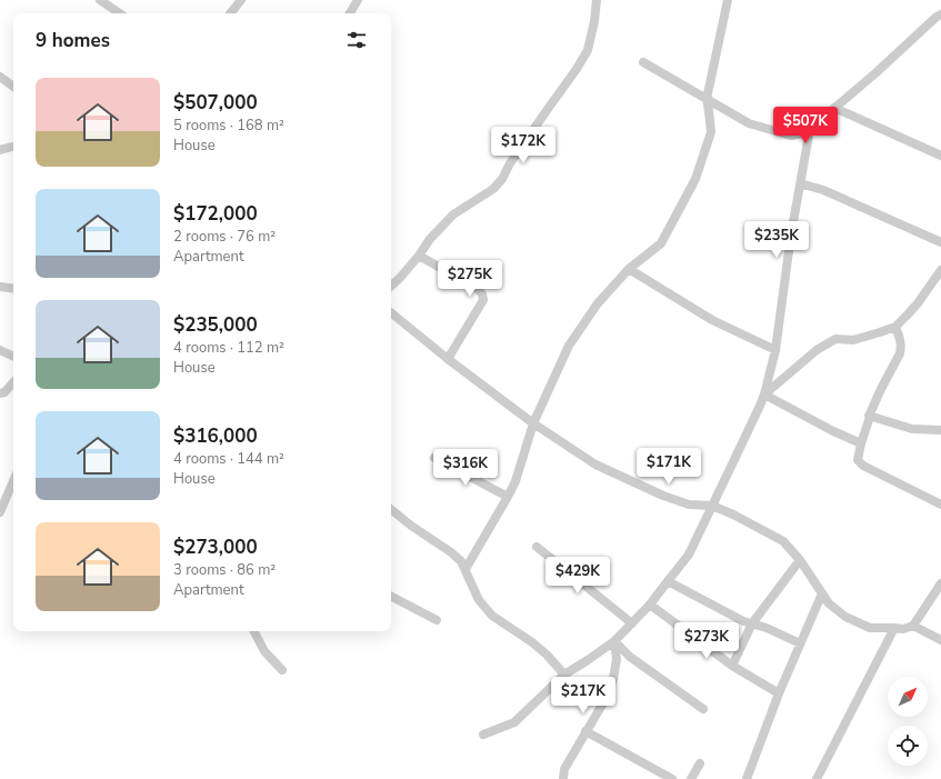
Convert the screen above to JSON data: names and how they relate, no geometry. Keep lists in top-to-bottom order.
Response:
{
  "north": "top right",
  "page": {
    "heading": "9 homes",
    "list": [
      {
        "name": "$507,000",
        "note": "5 rooms · 168 m² · House"
      },
      {
        "name": "$172,000",
        "note": "2 rooms · 76 m² · Apartment"
      },
      {
        "name": "$235,000",
        "note": "4 rooms · 112 m² · House"
      },
      {
        "name": "$316,000",
        "note": "4 rooms · 144 m² · House"
      },
      {
        "name": "$273,000",
        "note": "3 rooms · 86 m² · Apartment"
      }
    ],
    "price": [
      "$507K",
      "$172K",
      "$235K",
      "$275K",
      "$171K",
      "$316K",
      "$429K",
      "$273K",
      "$217K"
    ]
  }
}
